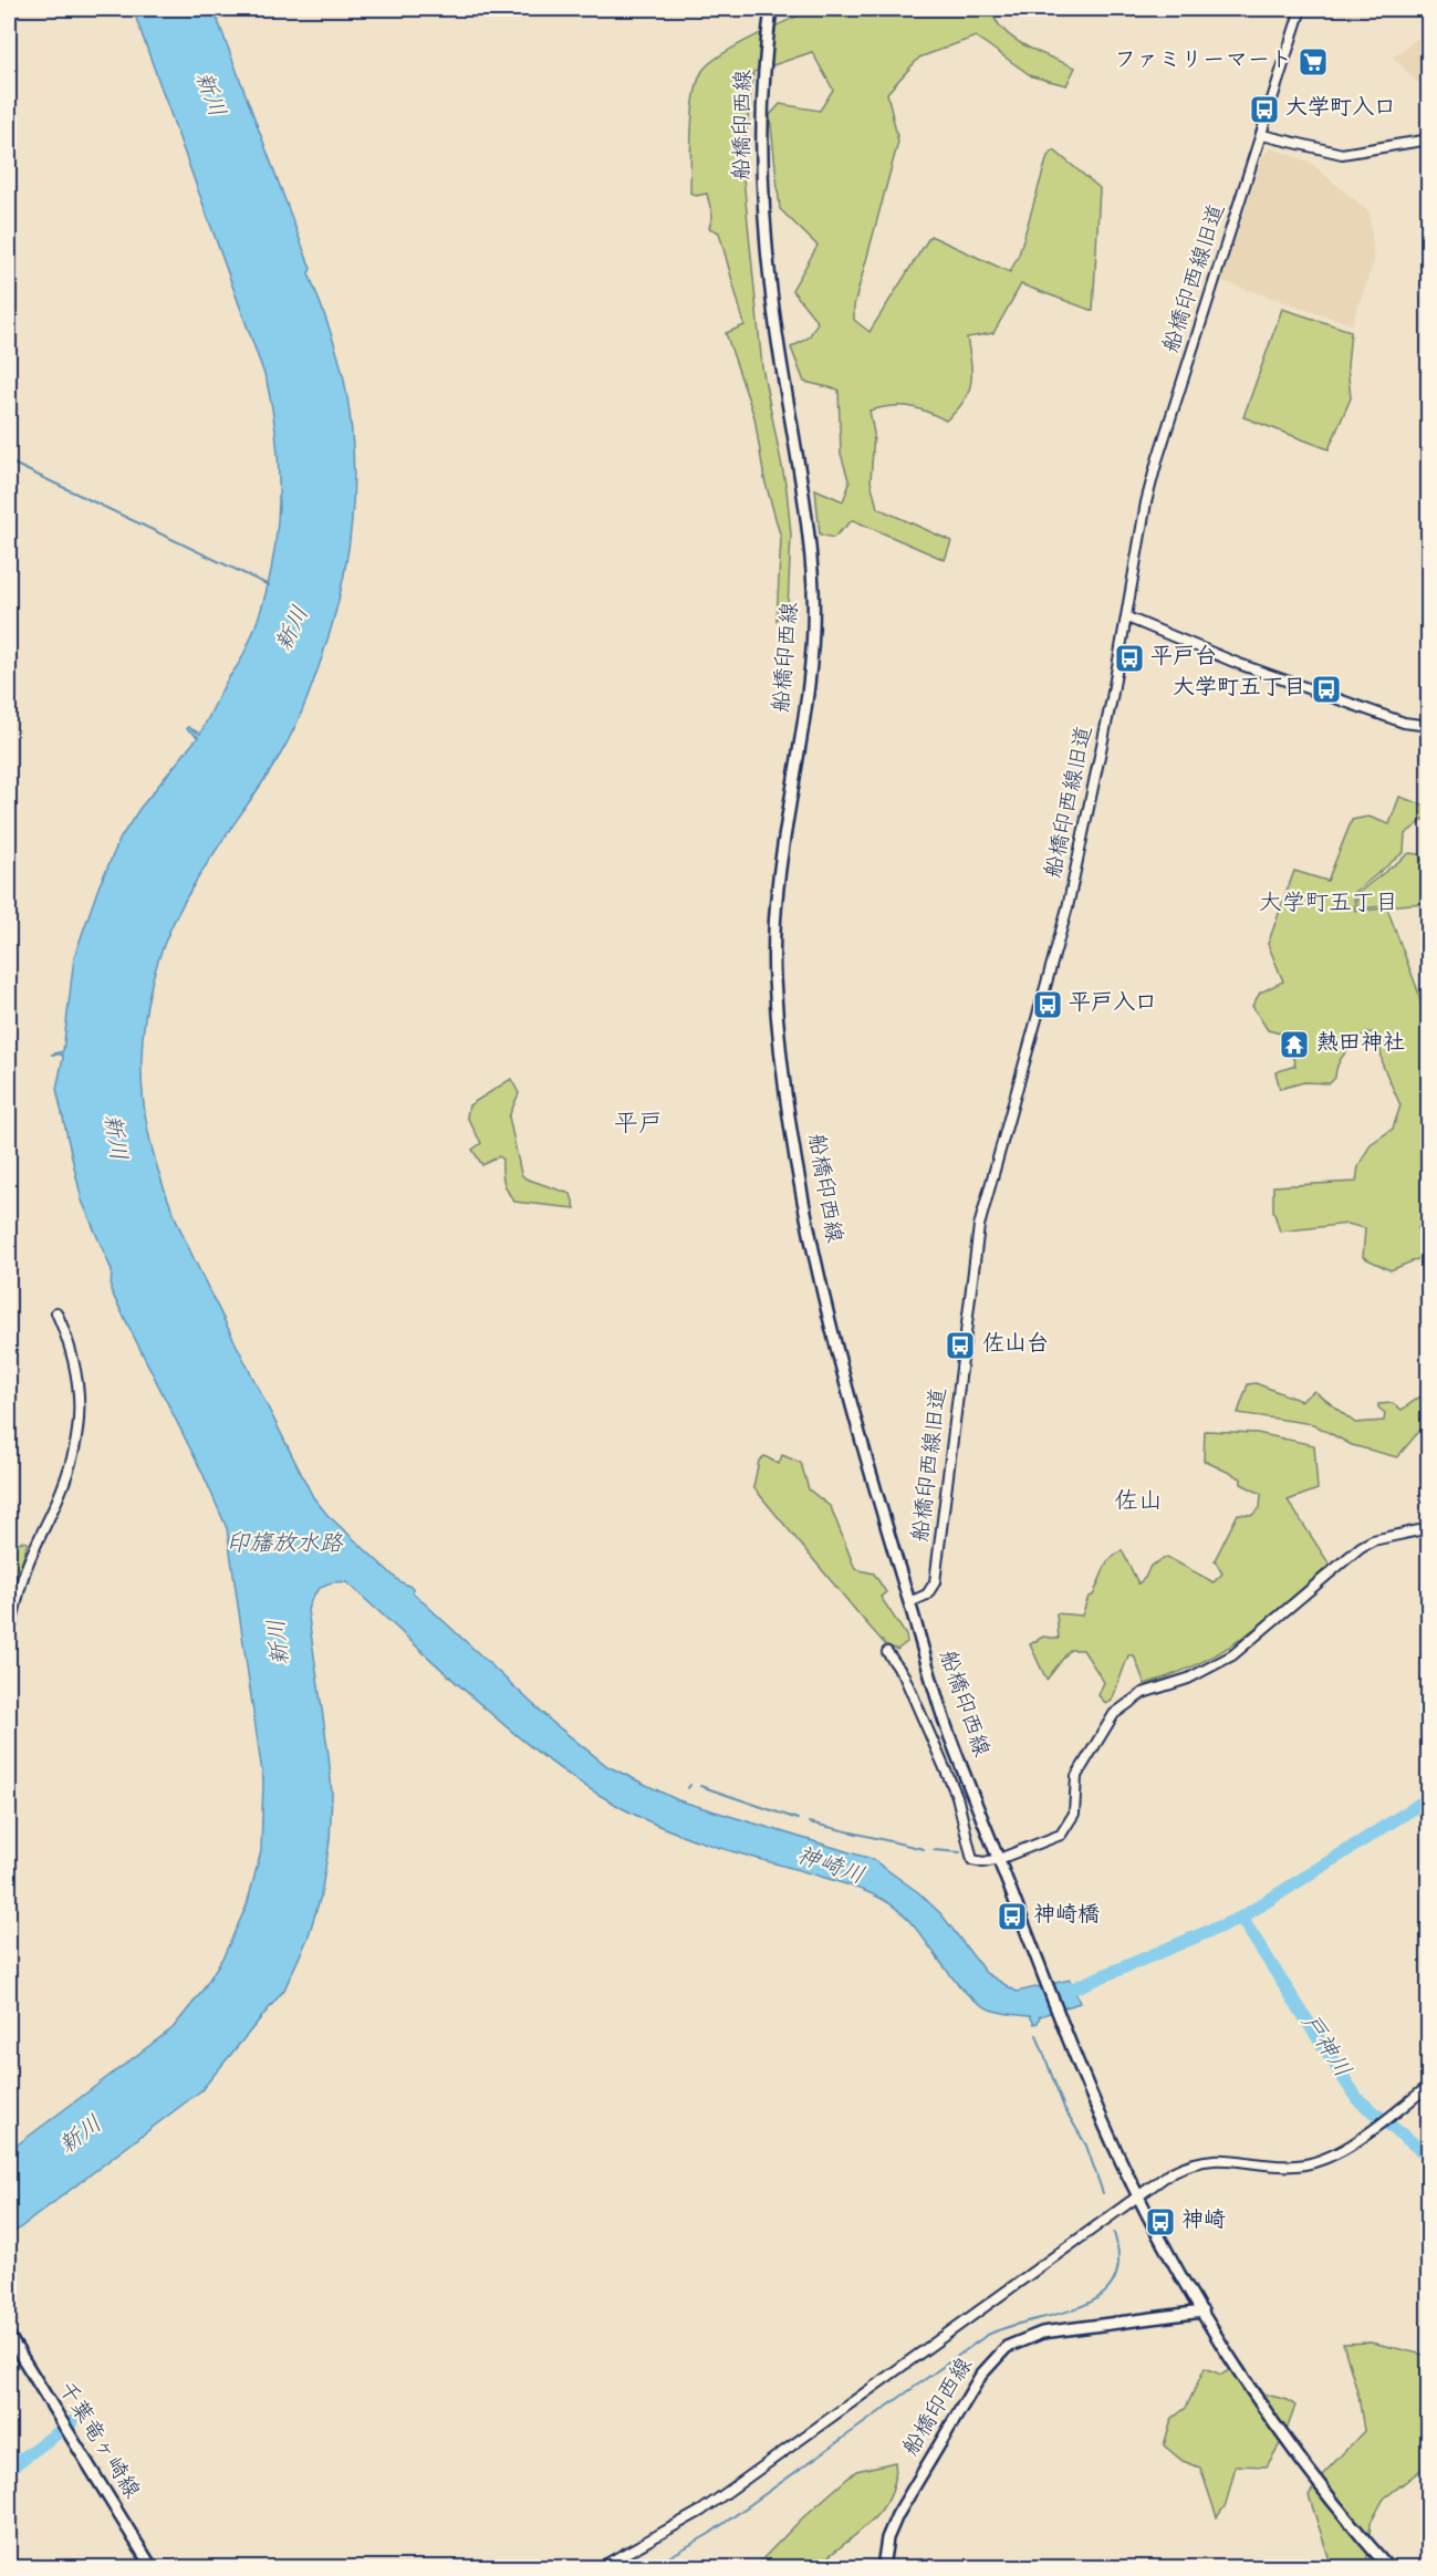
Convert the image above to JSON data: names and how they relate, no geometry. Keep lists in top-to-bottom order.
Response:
{
  "streets": {
    "main road": ["船橋印西線", "千葉竜ヶ崎線"],
    "street": ["船橋印西線旧道"]
  },
  "crossings": [
    ["船橋印西線", "船橋印西線旧道"]
  ],
  "districts": ["大学町五丁目", "平戸", "佐山"],
  "water": [
    "新川",
    "印旛放水路",
    "神崎川",
    "戸神川"
  ],
  "places": {
    "supermarket": ["ファミリーマート"],
    "bus stop": [
      "大学町入口",
      "平戸台",
      "大学町五丁目",
      "平戸入口",
      "佐山台",
      "神崎橋",
      "神崎"
    ],
    "temple": ["熱田神社"]
  }
}
